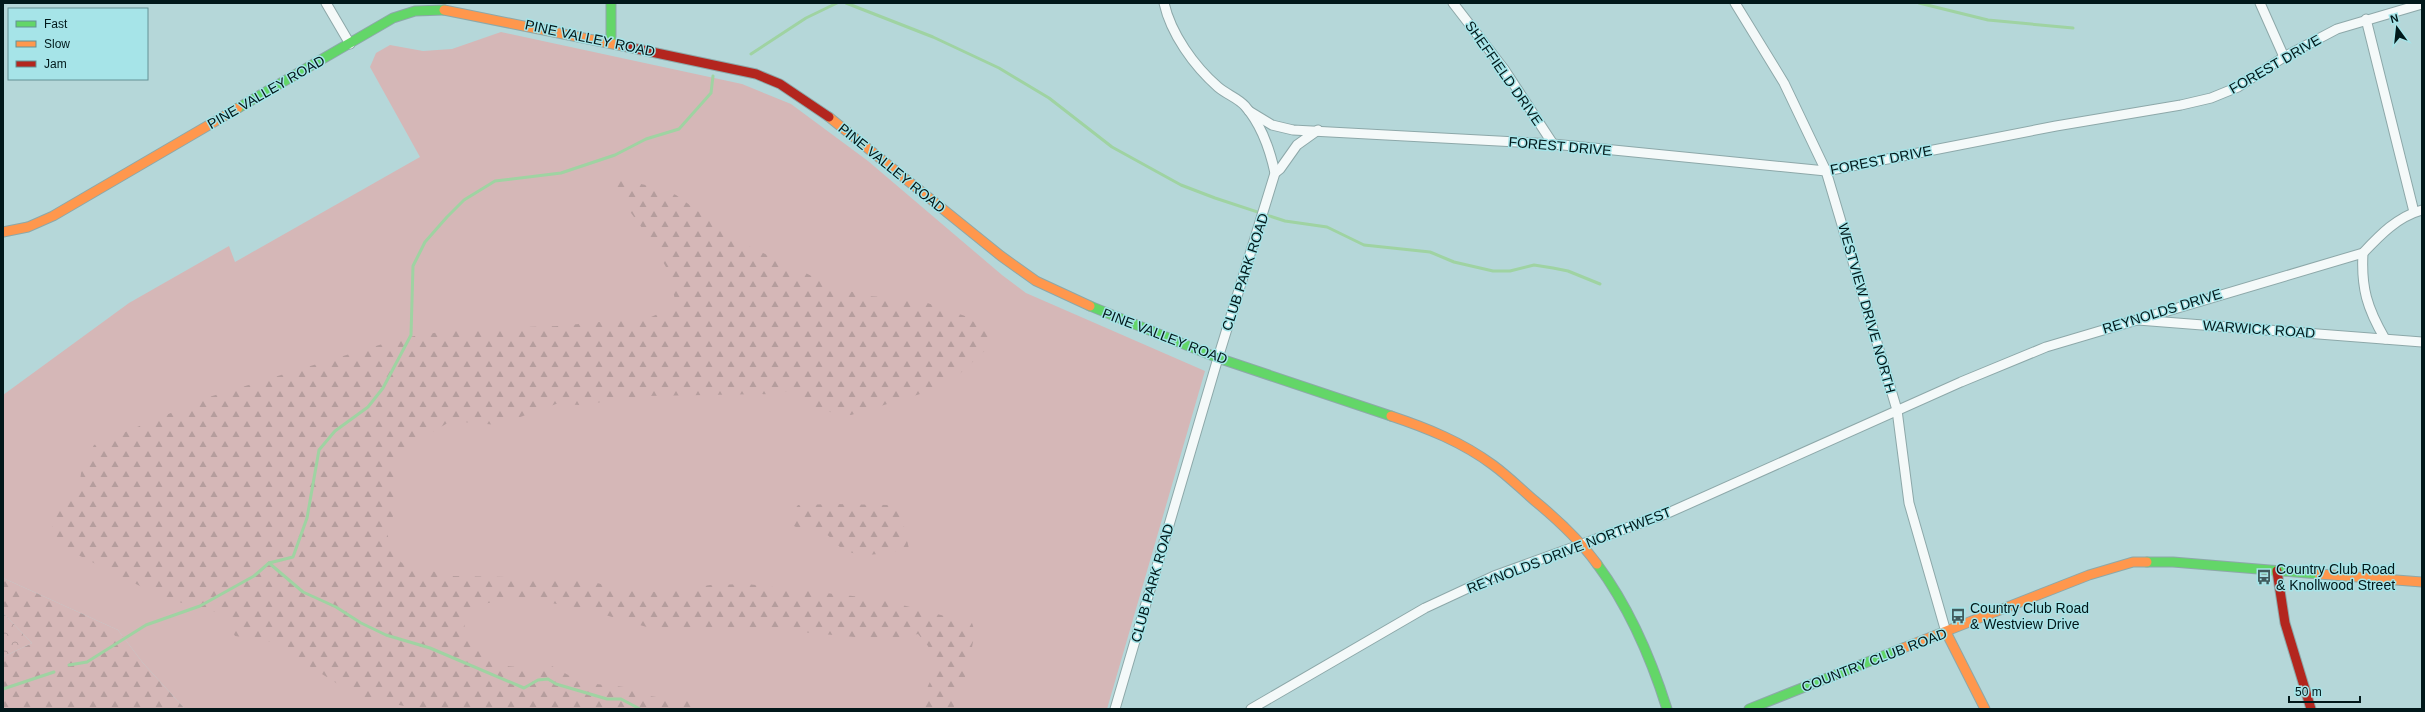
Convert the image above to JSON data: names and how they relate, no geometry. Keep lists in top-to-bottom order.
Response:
{
  "streets": {
    "street": [
      "PINE VALLEY ROAD",
      "FOREST DRIVE",
      "SHEFFIELD DRIVE",
      "CLUB PARK ROAD",
      "WESTVIEW DRIVE NORTH",
      "REYNOLDS DRIVE",
      "WARWICK ROAD",
      "REYNOLDS DRIVE NORTHWEST",
      "COUNTRY CLUB ROAD"
    ]
  },
  "crossings": [
    ["PINE VALLEY ROAD", "CLUB PARK ROAD"],
    ["PINE VALLEY ROAD", "REYNOLDS DRIVE NORTHWEST"],
    ["FOREST DRIVE", "SHEFFIELD DRIVE"],
    ["FOREST DRIVE", "WESTVIEW DRIVE NORTH"],
    ["WESTVIEW DRIVE NORTH", "REYNOLDS DRIVE"],
    ["WESTVIEW DRIVE NORTH", "REYNOLDS DRIVE NORTHWEST"],
    ["WESTVIEW DRIVE NORTH", "COUNTRY CLUB ROAD"],
    ["REYNOLDS DRIVE", "WARWICK ROAD"],
    ["REYNOLDS DRIVE", "REYNOLDS DRIVE NORTHWEST"]
  ],
  "places": {
    "bus stop": ["Country Club Road & Knollwood Street", "Country Club Road & Westview Drive"]
  },
  "legend": ["Fast", "Slow", "Jam"],
  "scale_bar": "50 m",
  "north": "top"
}
